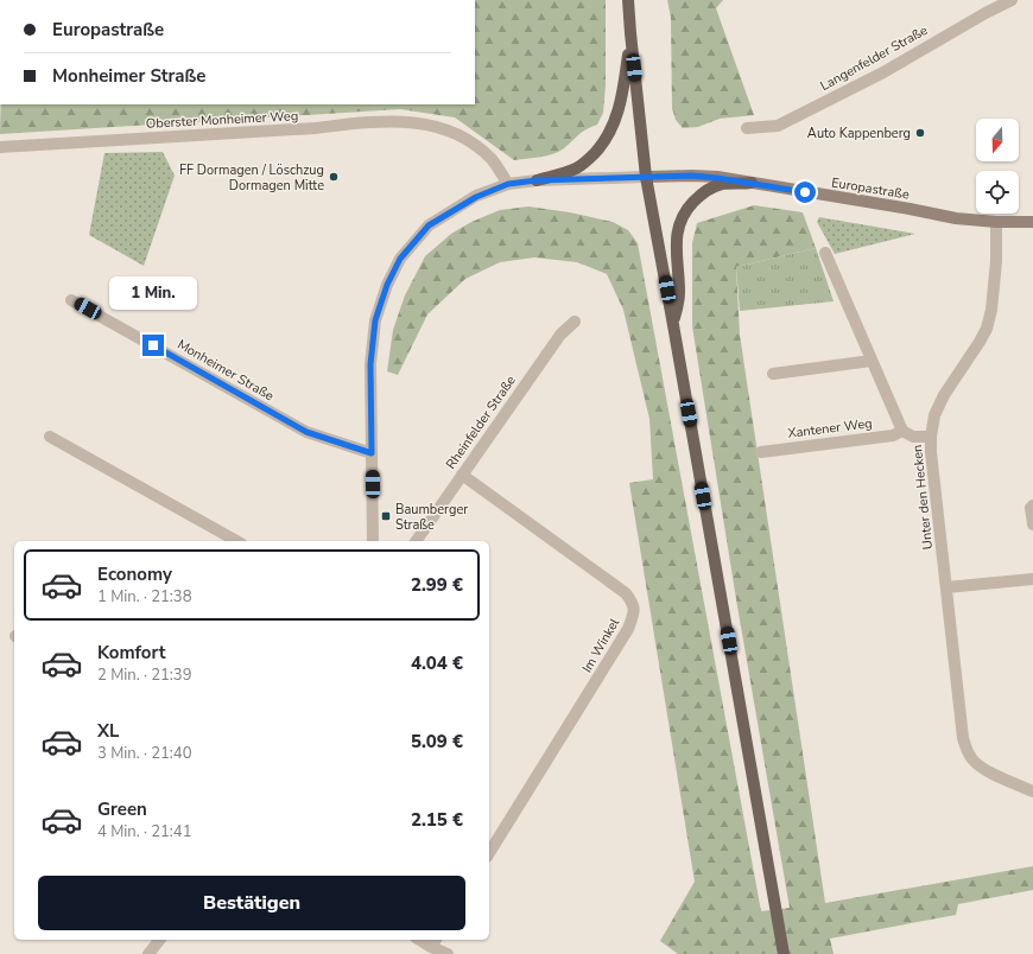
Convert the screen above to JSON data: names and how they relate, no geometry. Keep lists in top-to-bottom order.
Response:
{
  "streets": {
    "main road": ["Europastraße"],
    "street": [
      "Langenfelder Straße",
      "Oberster Monheimer Weg",
      "Monheimer Straße",
      "Rheinfelder Straße",
      "Xantener Weg",
      "Unter den Hecken",
      "Im Winkel"
    ]
  },
  "crossings": [
    ["Europastraße", "Unter den Hecken"],
    ["Rheinfelder Straße", "Im Winkel"]
  ],
  "places": {
    "other": ["Auto Kappenberg", "FF Dormagen / Löschzug Dormagen Mitte"],
    "transit": ["Baumberger Straße"]
  },
  "north": "bottom",
  "page": {
    "banner": ["Europastraße", "Monheimer Straße"],
    "bubble": "1 Min.",
    "list": [
      {
        "name": "Economy",
        "note": "1 Min. · 21:38",
        "value": "2.99 €"
      },
      {
        "name": "Komfort",
        "note": "2 Min. · 21:39",
        "value": "4.04 €"
      },
      {
        "name": "XL",
        "note": "3 Min. · 21:40",
        "value": "5.09 €"
      },
      {
        "name": "Green",
        "note": "4 Min. · 21:41",
        "value": "2.15 €"
      }
    ],
    "buttons": "Bestätigen"
  }
}
